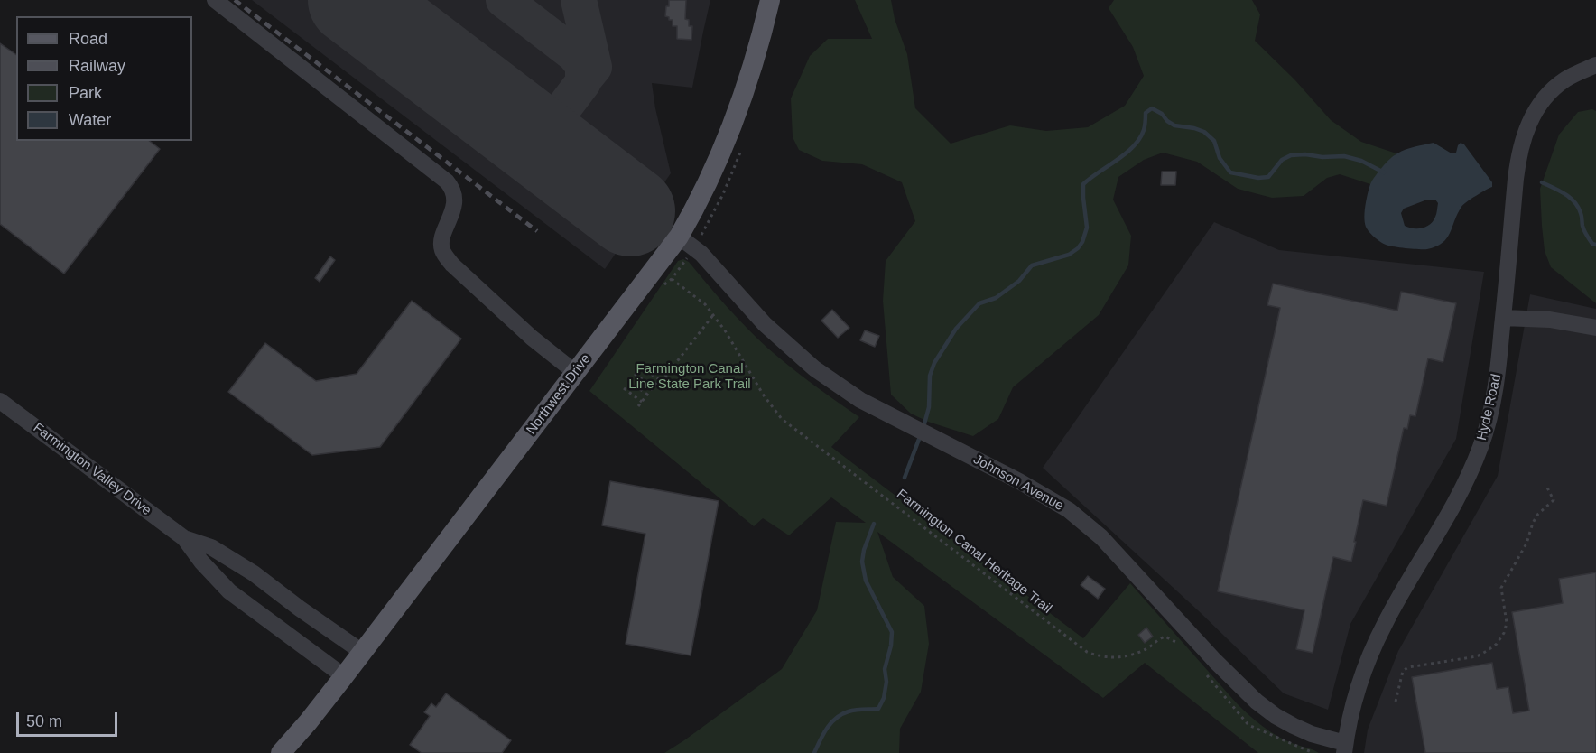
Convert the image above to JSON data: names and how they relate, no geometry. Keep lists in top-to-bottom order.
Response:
{
  "streets": {
    "main road": ["Northwest Drive"],
    "street": ["Hyde Road", "Farmington Valley Drive", "Johnson Avenue"],
    "path": ["Farmington Canal Heritage Trail"]
  },
  "crossings": [
    ["Northwest Drive", "Farmington Valley Drive"],
    ["Northwest Drive", "Johnson Avenue"],
    ["Hyde Road", "Johnson Avenue"]
  ],
  "parks": ["Farmington Canal Line State Park Trail"],
  "legend": [
    "Road",
    "Railway",
    "Park",
    "Water"
  ],
  "scale_bar": "50 m"
}
